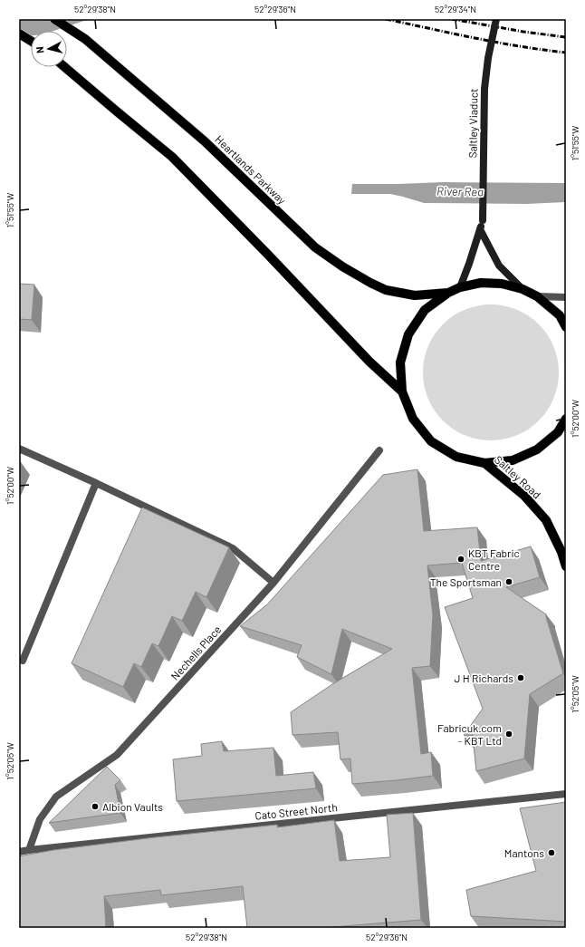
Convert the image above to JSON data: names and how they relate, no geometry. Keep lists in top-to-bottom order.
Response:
{
  "streets": {
    "main road": ["Saltley Viaduct", "Heartlands Parkway", "Saltley Road"],
    "street": ["Nechells Place", "Cato Street North"]
  },
  "crossings": [
    ["Nechells Place", "Cato Street North"]
  ],
  "water": ["River Rea"],
  "places": [
    "KBT Fabric Centre",
    "The Sportsman",
    "J H Richards",
    "Fabricuk.com - KBT Ltd",
    "Albion Vaults",
    "Mantons"
  ],
  "north": "left",
  "coordinates": [
    "52°29'38\"N",
    "52°29'36\"N",
    "52°29'34\"N",
    "1°51'55\"W",
    "1°52'00\"W",
    "1°52'05\"W"
  ]
}
